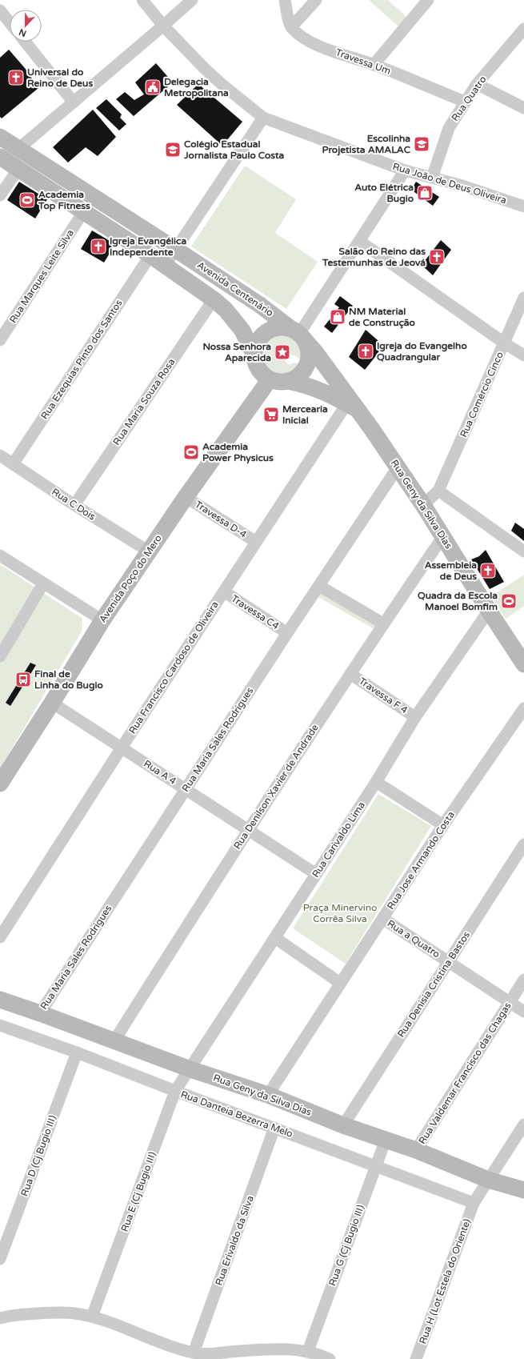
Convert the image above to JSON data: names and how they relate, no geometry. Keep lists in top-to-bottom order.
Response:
{
  "streets": {
    "main road": ["Avenida Centenário", "Rua Geny da Silva Dias", "Avenida Poço do Mero"],
    "street": [
      "Travessa Um",
      "Rua Quatro",
      "Rua João de Deus Oliveira",
      "Rua Marques Leite Silva",
      "Rua Ezequias Pinto dos Santos",
      "Rua Comércio Cinco",
      "Rua Maria Souza Rosa",
      "Rua C Dois",
      "Travessa D-4",
      "Travessa C4",
      "Rua Francisco Cardoso de Oliveira",
      "Travessa F 4",
      "Rua Maria Sales Rodrigues",
      "Rua A 4",
      "Rua Denilson Xavier de Andrade",
      "Rua Carivaldo Lima",
      "Rua Jose Armando Costa",
      "Rua a Quatro",
      "Rua Denisia Cristina Bastos",
      "Rua Valdemar Francisco das Chagas",
      "Rua Danteia Bezerra Melo",
      "Rua D (Cj Bugio III)",
      "Rua E (Cj Bugio III)",
      "Rua Erivaldo da Silva",
      "Rua G (Cj Bugio III)",
      "Rua H (Lot Estela do Oriente)"
    ]
  },
  "crossings": [
    ["Travessa Um", "Rua Quatro"],
    ["Rua Quatro", "Rua João de Deus Oliveira"],
    ["Avenida Centenário", "Rua Geny da Silva Dias"],
    ["Avenida Centenário", "Avenida Poço do Mero"],
    ["Rua Ezequias Pinto dos Santos", "Rua C Dois"],
    ["Rua Maria Souza Rosa", "Rua C Dois"],
    ["Rua C Dois", "Avenida Poço do Mero"],
    ["Rua Geny da Silva Dias", "Avenida Poço do Mero"],
    ["Rua Geny da Silva Dias", "Rua Francisco Cardoso de Oliveira"],
    ["Rua Geny da Silva Dias", "Rua Maria Sales Rodrigues"],
    ["Rua Geny da Silva Dias", "Rua Denilson Xavier de Andrade"],
    ["Rua Geny da Silva Dias", "Rua Carivaldo Lima"],
    ["Rua Geny da Silva Dias", "Rua Jose Armando Costa"],
    ["Rua Geny da Silva Dias", "Rua Denisia Cristina Bastos"],
    ["Rua Geny da Silva Dias", "Rua Valdemar Francisco das Chagas"],
    ["Rua Geny da Silva Dias", "Rua E (Cj Bugio III)"],
    ["Rua Geny da Silva Dias", "Rua G (Cj Bugio III)"],
    ["Rua Geny da Silva Dias", "Rua H (Lot Estela do Oriente)"],
    ["Travessa D-4", "Avenida Poço do Mero"],
    ["Travessa D-4", "Rua Francisco Cardoso de Oliveira"],
    ["Avenida Poço do Mero", "Rua A 4"],
    ["Travessa C4", "Rua Francisco Cardoso de Oliveira"],
    ["Travessa C4", "Rua Maria Sales Rodrigues"],
    ["Rua Francisco Cardoso de Oliveira", "Rua A 4"],
    ["Travessa F 4", "Rua Denilson Xavier de Andrade"],
    ["Travessa F 4", "Rua Carivaldo Lima"],
    ["Rua Maria Sales Rodrigues", "Rua A 4"],
    ["Rua A 4", "Rua Denilson Xavier de Andrade"],
    ["Rua A 4", "Rua Carivaldo Lima"],
    ["Rua Carivaldo Lima", "Rua E (Cj Bugio III)"],
    ["Rua Jose Armando Costa", "Rua a Quatro"],
    ["Rua a Quatro", "Rua Denisia Cristina Bastos"],
    ["Rua a Quatro", "Rua Valdemar Francisco das Chagas"],
    ["Rua Danteia Bezerra Melo", "Rua D (Cj Bugio III)"],
    ["Rua Danteia Bezerra Melo", "Rua E (Cj Bugio III)"],
    ["Rua Danteia Bezerra Melo", "Rua Erivaldo da Silva"],
    ["Rua Danteia Bezerra Melo", "Rua G (Cj Bugio III)"],
    ["Rua Danteia Bezerra Melo", "Rua H (Lot Estela do Oriente)"]
  ],
  "parks": ["Praça Minervino Corrêa Silva"],
  "places": {
    "church": [
      "Universal do Reino de Deus",
      "Igreja Evangélica Independente",
      "Salão do Reino das Testemunhas de Jeová",
      "Igreja do Evangelho Quadrangular",
      "Assembleia de Deus"
    ],
    "public building": ["Delegacia Metropolitana"],
    "school or university": ["Escolinha Projetista AMALAC", "Colégio Estadual Jornalista Paulo Costa"],
    "shop": ["Auto Elétrica Bugio", "NM Material de Construção"],
    "sports": ["Academia Top Fitness", "Academia Power Physicus", "Quadra da Escola Manoel Bomfim"],
    "place": ["Nossa Senhora Aparecida"],
    "supermarket": ["Mercearia Inicial"],
    "bus stop": ["Final de Linha do Bugio"]
  },
  "north": "bottom"
}
